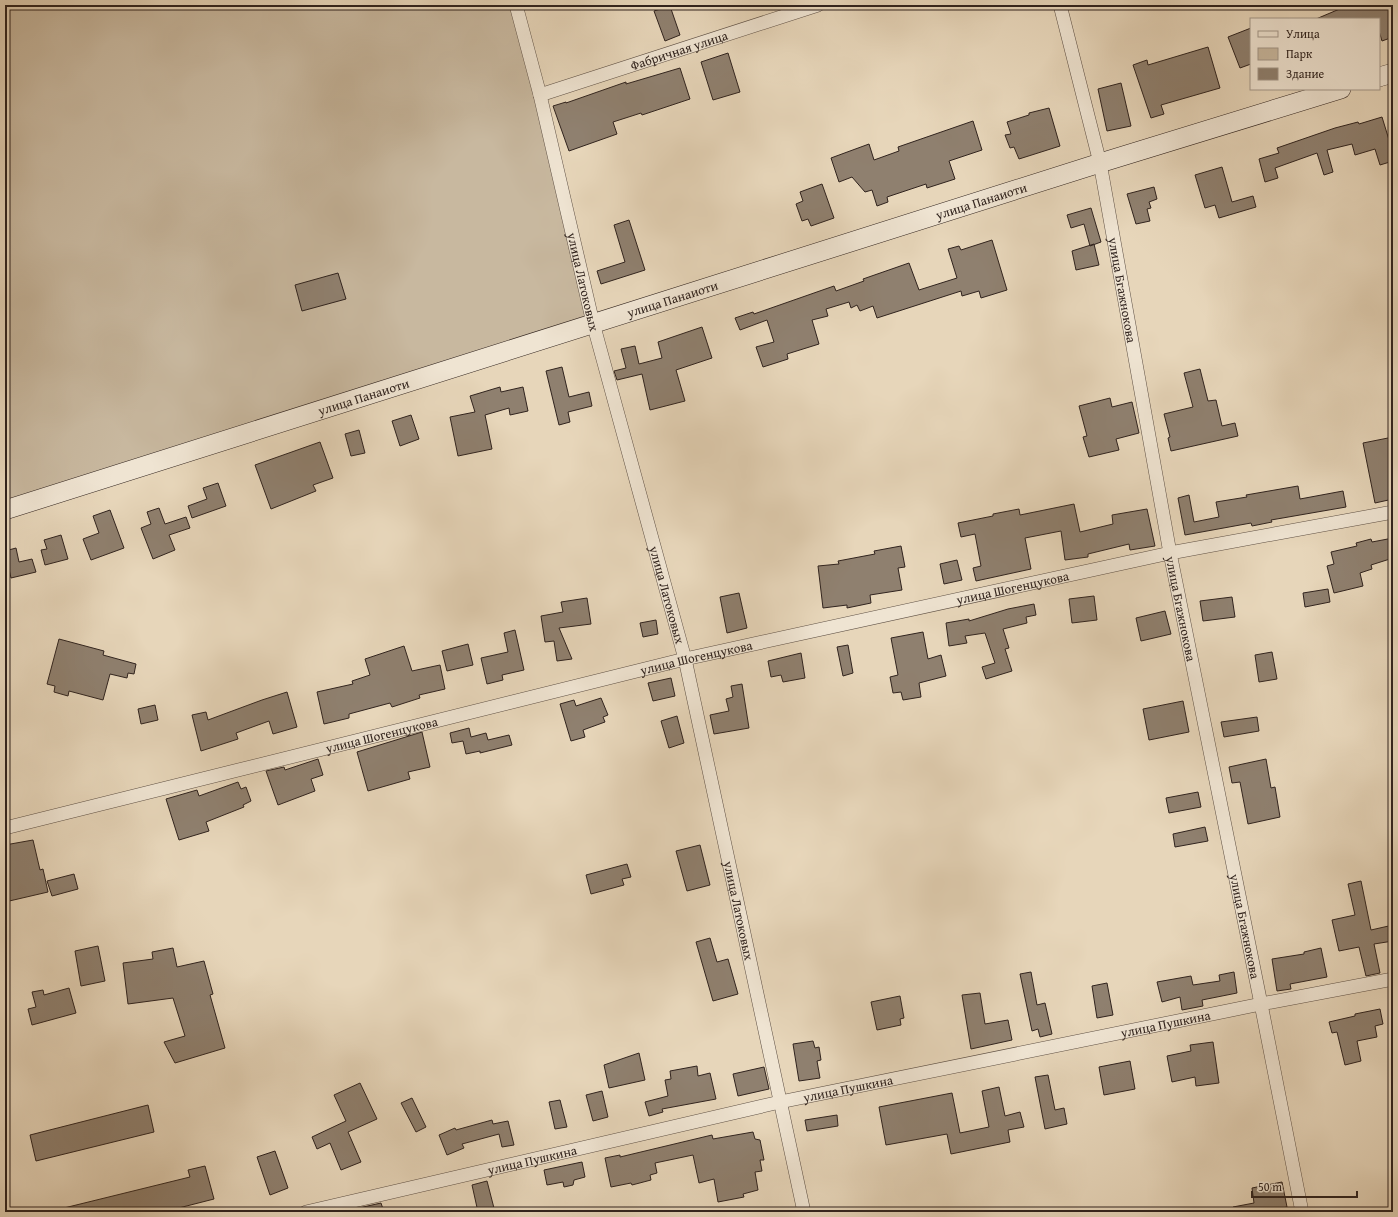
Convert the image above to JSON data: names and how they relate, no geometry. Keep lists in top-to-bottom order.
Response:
{
  "streets": {
    "street": [
      "Фабричная улица",
      "улица Панаиоти",
      "улица Латоковых",
      "улица Бгажнокова",
      "улица Шогенцукова",
      "улица Пушкина"
    ]
  },
  "crossings": [
    ["Фабричная улица", "улица Латоковых"],
    ["улица Панаиоти", "улица Латоковых"],
    ["улица Панаиоти", "улица Бгажнокова"],
    ["улица Латоковых", "улица Шогенцукова"],
    ["улица Латоковых", "улица Пушкина"],
    ["улица Бгажнокова", "улица Шогенцукова"],
    ["улица Бгажнокова", "улица Пушкина"]
  ],
  "legend": ["Улица", "Парк", "Здание"],
  "scale_bar": "50 m"
}
